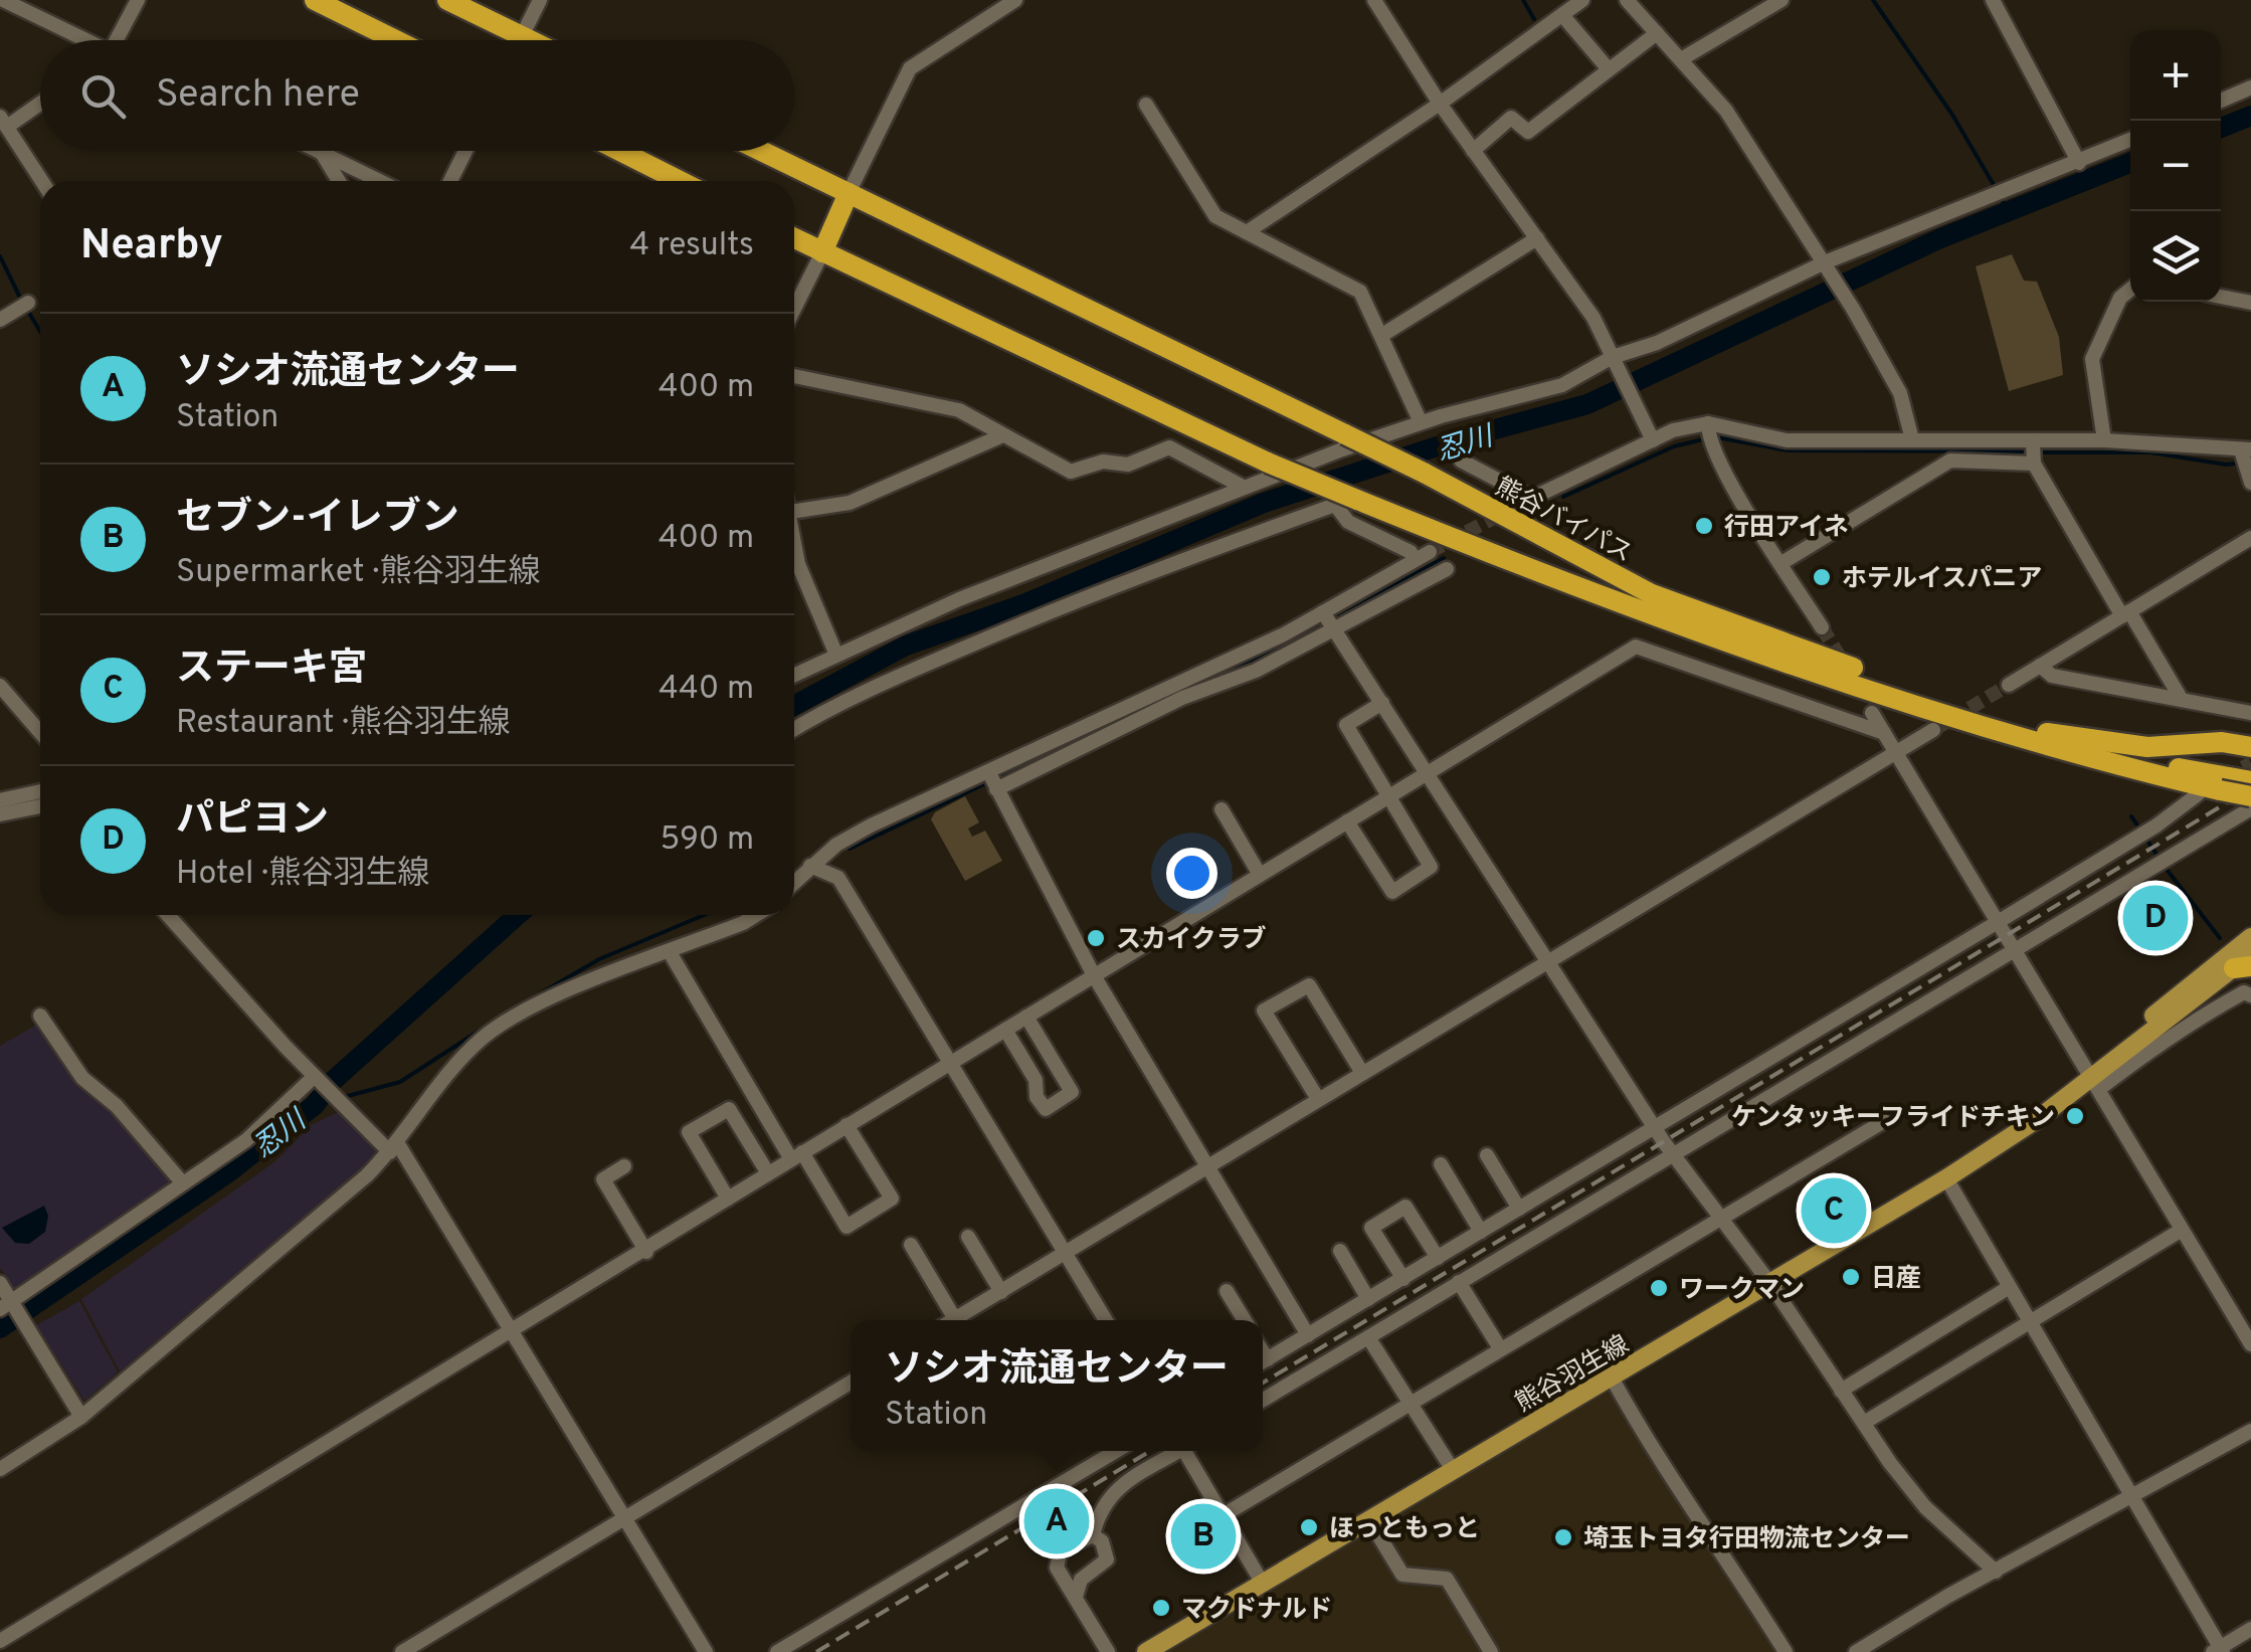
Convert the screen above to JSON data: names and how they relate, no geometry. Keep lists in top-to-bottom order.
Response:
{
  "streets": {
    "highway": ["熊谷バイパス"],
    "main road": ["熊谷羽生線"]
  },
  "water": ["忍川"],
  "places": [
    "行田アイネ",
    "ホテルイスパニア",
    "スカイクラブ",
    "ケンタッキーフライドチキン",
    "日産",
    "ワークマン",
    "ほっともっと",
    "埼玉トヨタ行田物流センター",
    "マクドナルド"
  ],
  "page": {
    "map_buttons": ["+", "−"],
    "search": "Search here",
    "heading": ["Nearby", "4 results"],
    "list": [
      {
        "mark": "A",
        "name": "ソシオ流通センター",
        "note": "Station",
        "value": "400 m"
      },
      {
        "mark": "B",
        "name": "セブン-イレブン",
        "note": "Supermarket · 熊谷羽生線",
        "value": "400 m"
      },
      {
        "mark": "C",
        "name": "ステーキ宮",
        "note": "Restaurant · 熊谷羽生線",
        "value": "440 m"
      },
      {
        "mark": "D",
        "name": "パピヨン",
        "note": "Hotel · 熊谷羽生線",
        "value": "590 m"
      }
    ],
    "pins": [
      "D",
      "C",
      "A",
      "B"
    ],
    "popup": ["ソシオ流通センター", "Station"]
  }
}
